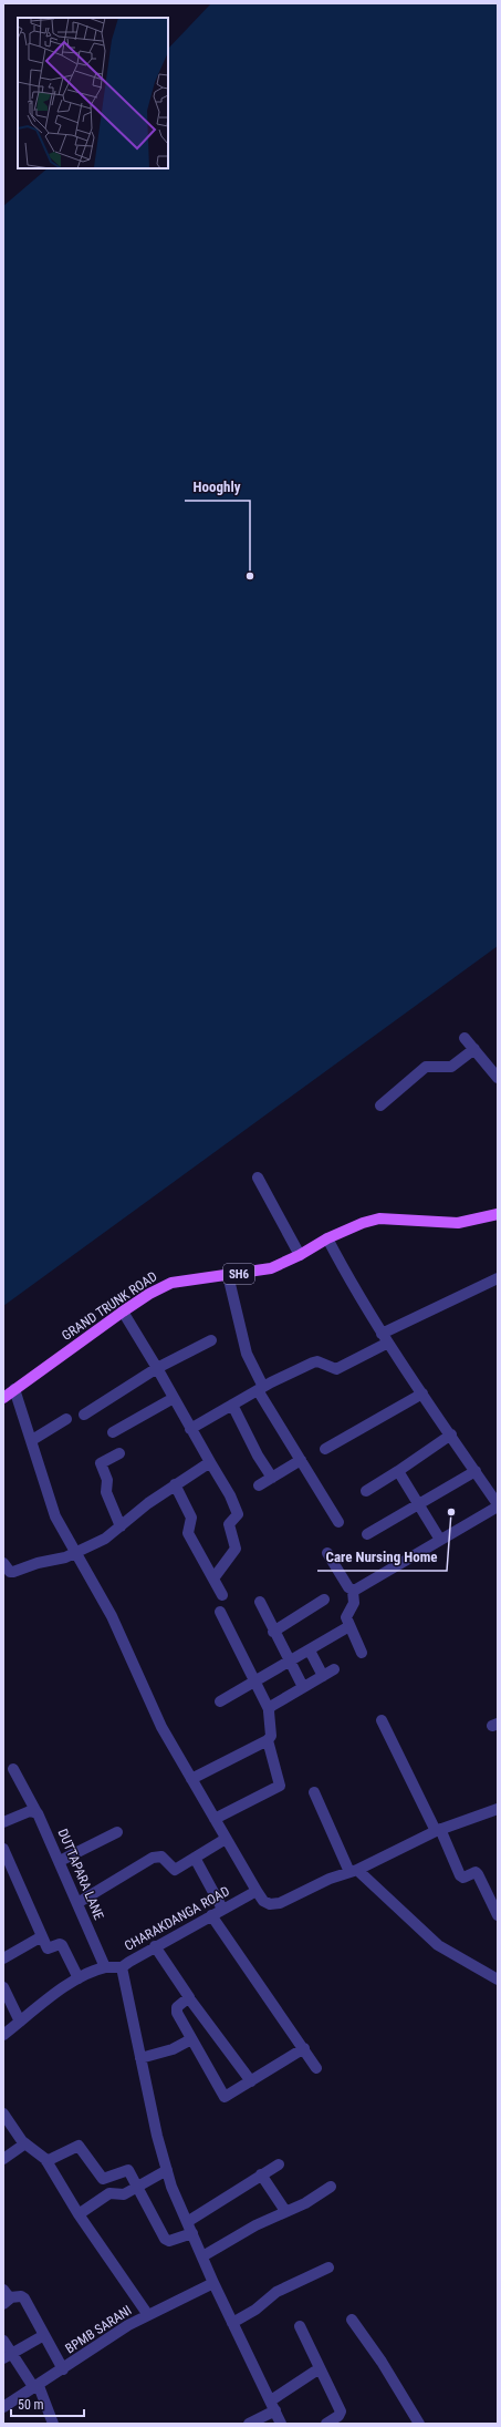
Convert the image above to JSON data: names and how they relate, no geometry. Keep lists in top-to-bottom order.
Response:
{
  "streets": {
    "main road": ["SH6", "GRAND TRUNK ROAD"],
    "street": ["DUTTAPARA LANE", "CHARAKDANGA ROAD", "BPMB SARANI"]
  },
  "crossings": [
    ["CHARAKDANGA ROAD", "BPMB SARANI"]
  ],
  "places": ["Hooghly", "Care Nursing Home"],
  "scale_bar": "50 m"
}
